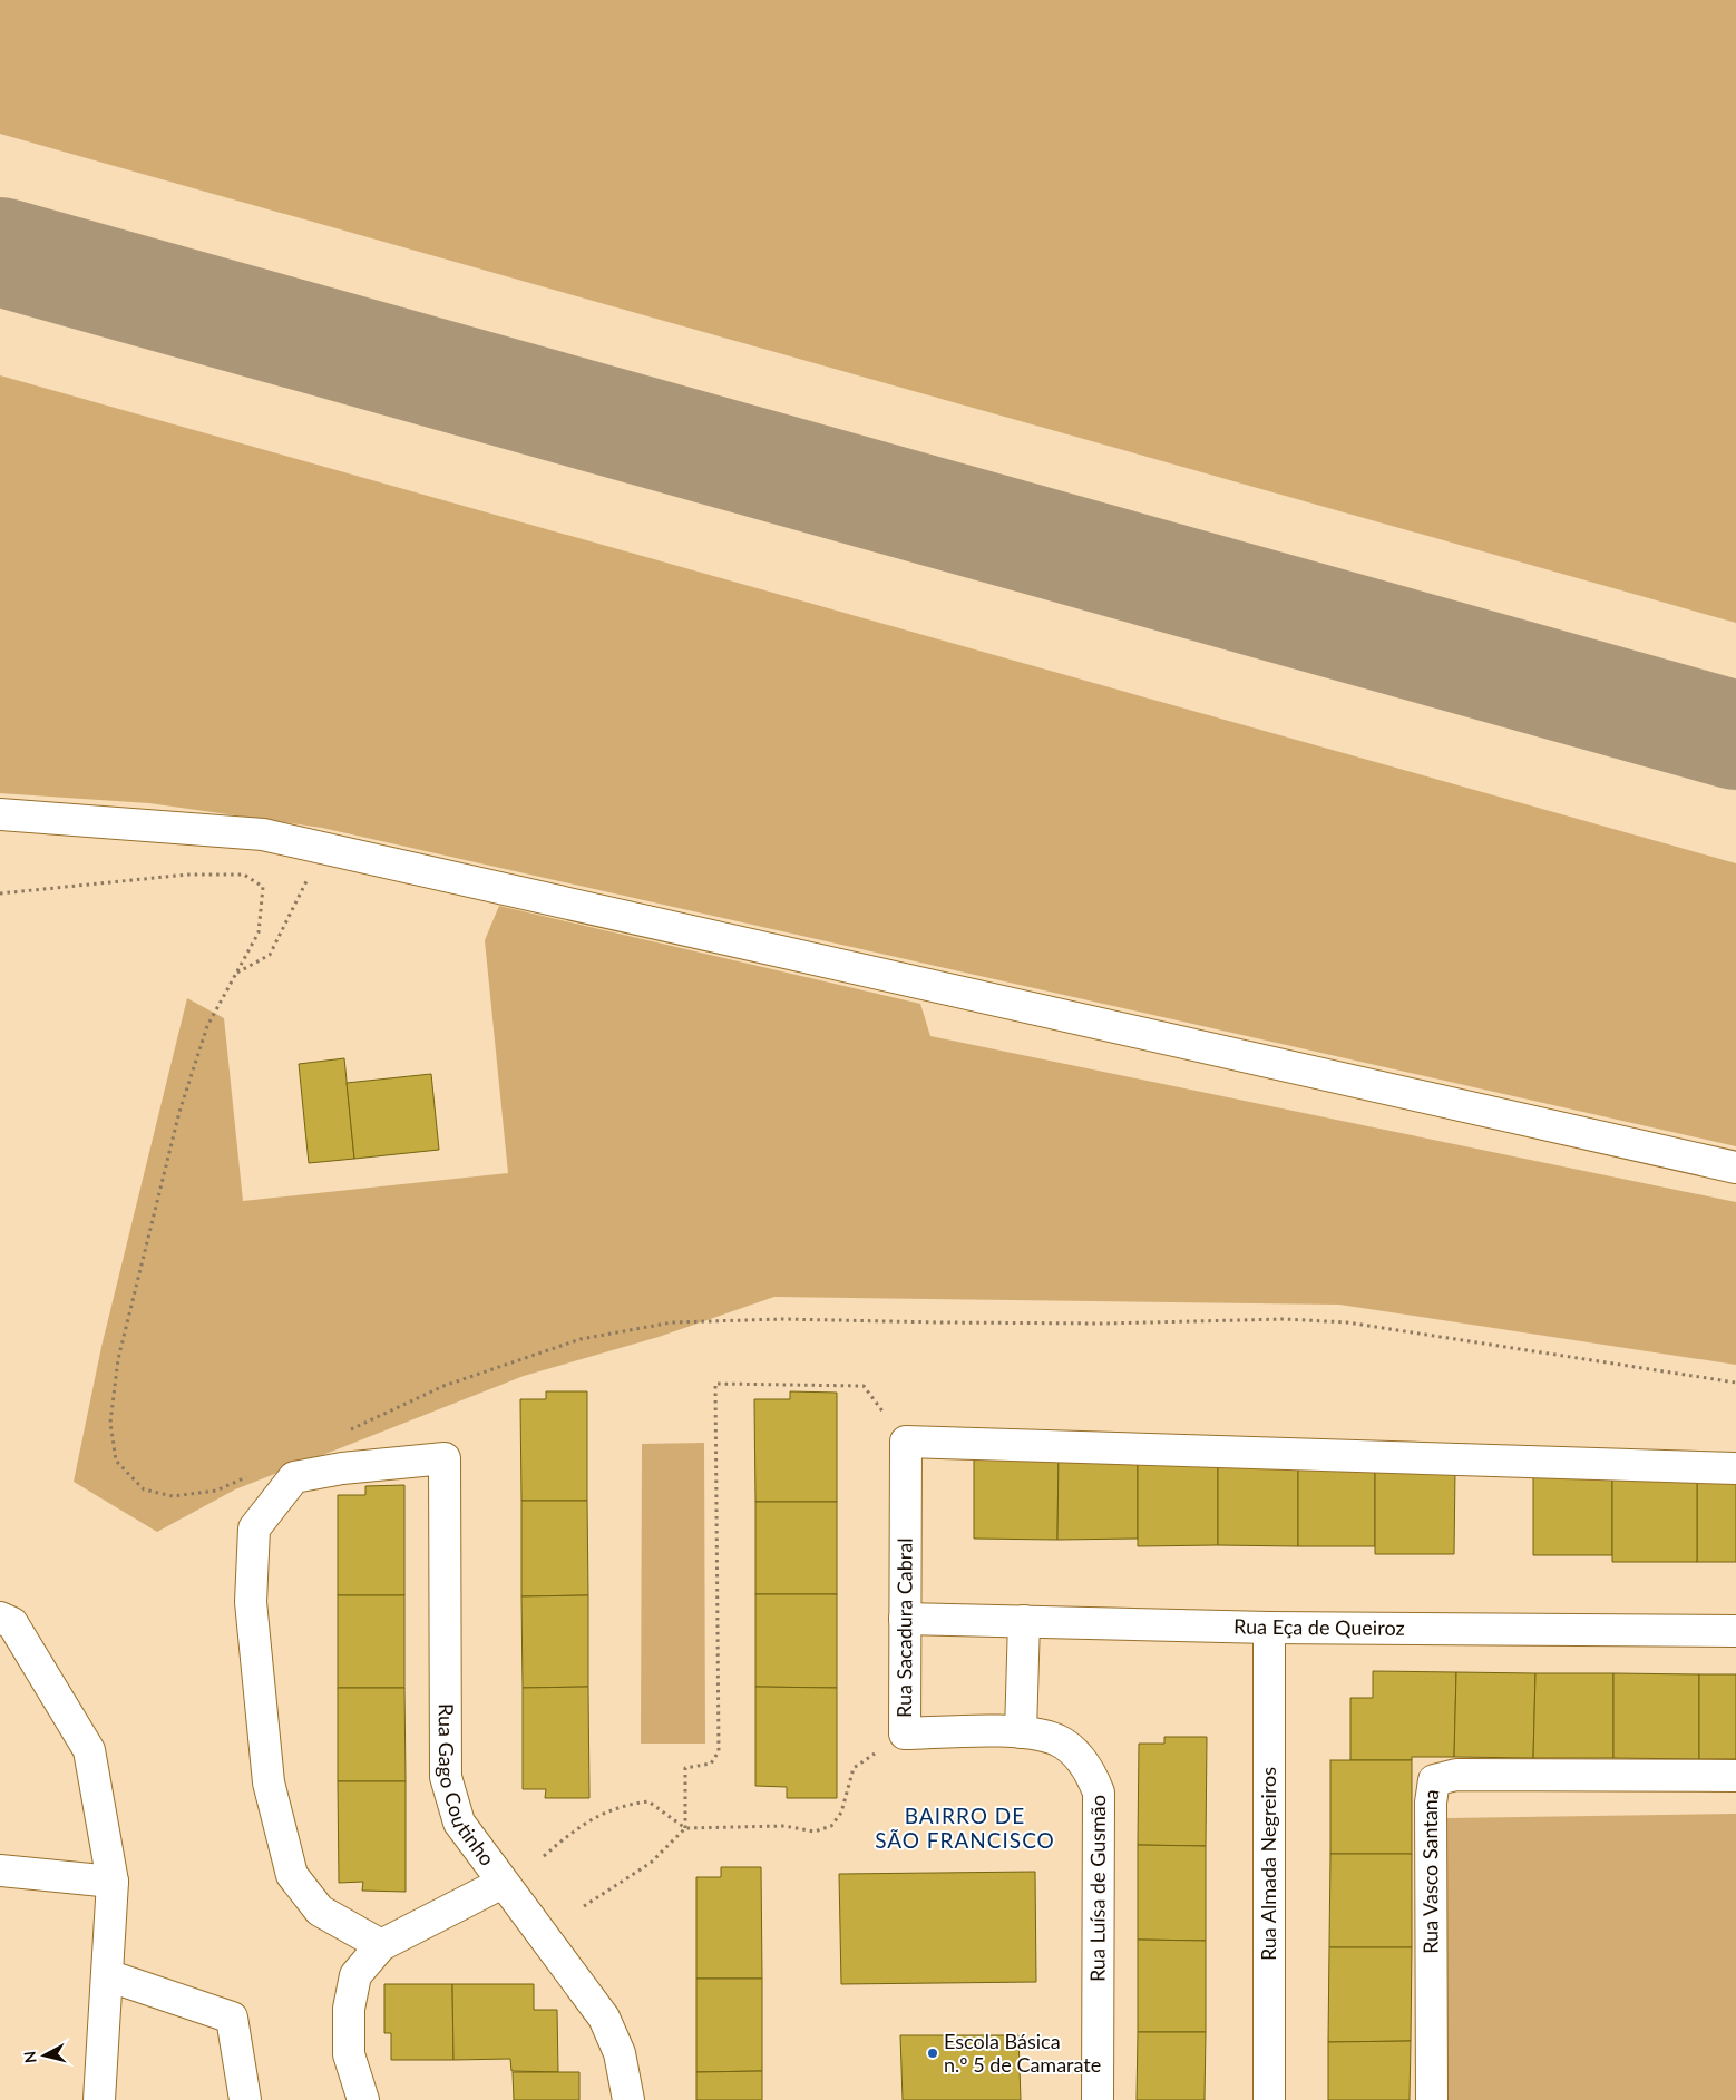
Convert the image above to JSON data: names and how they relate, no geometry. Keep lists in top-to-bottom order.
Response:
{
  "streets": {
    "street": [
      "Rua Eça de Queiroz",
      "Rua Sacadura Cabral",
      "Rua Gago Coutinho",
      "Rua Almada Negreiros",
      "Rua Vasco Santana",
      "Rua Luísa de Gusmão"
    ]
  },
  "crossings": [
    ["Rua Eça de Queiroz", "Rua Sacadura Cabral"],
    ["Rua Eça de Queiroz", "Rua Almada Negreiros"],
    ["Rua Sacadura Cabral", "Rua Luísa de Gusmão"]
  ],
  "districts": ["BAIRRO DE SÃO FRANCISCO"],
  "places": ["Escola Básica n.º 5 de Camarate"],
  "north": "left"
}
